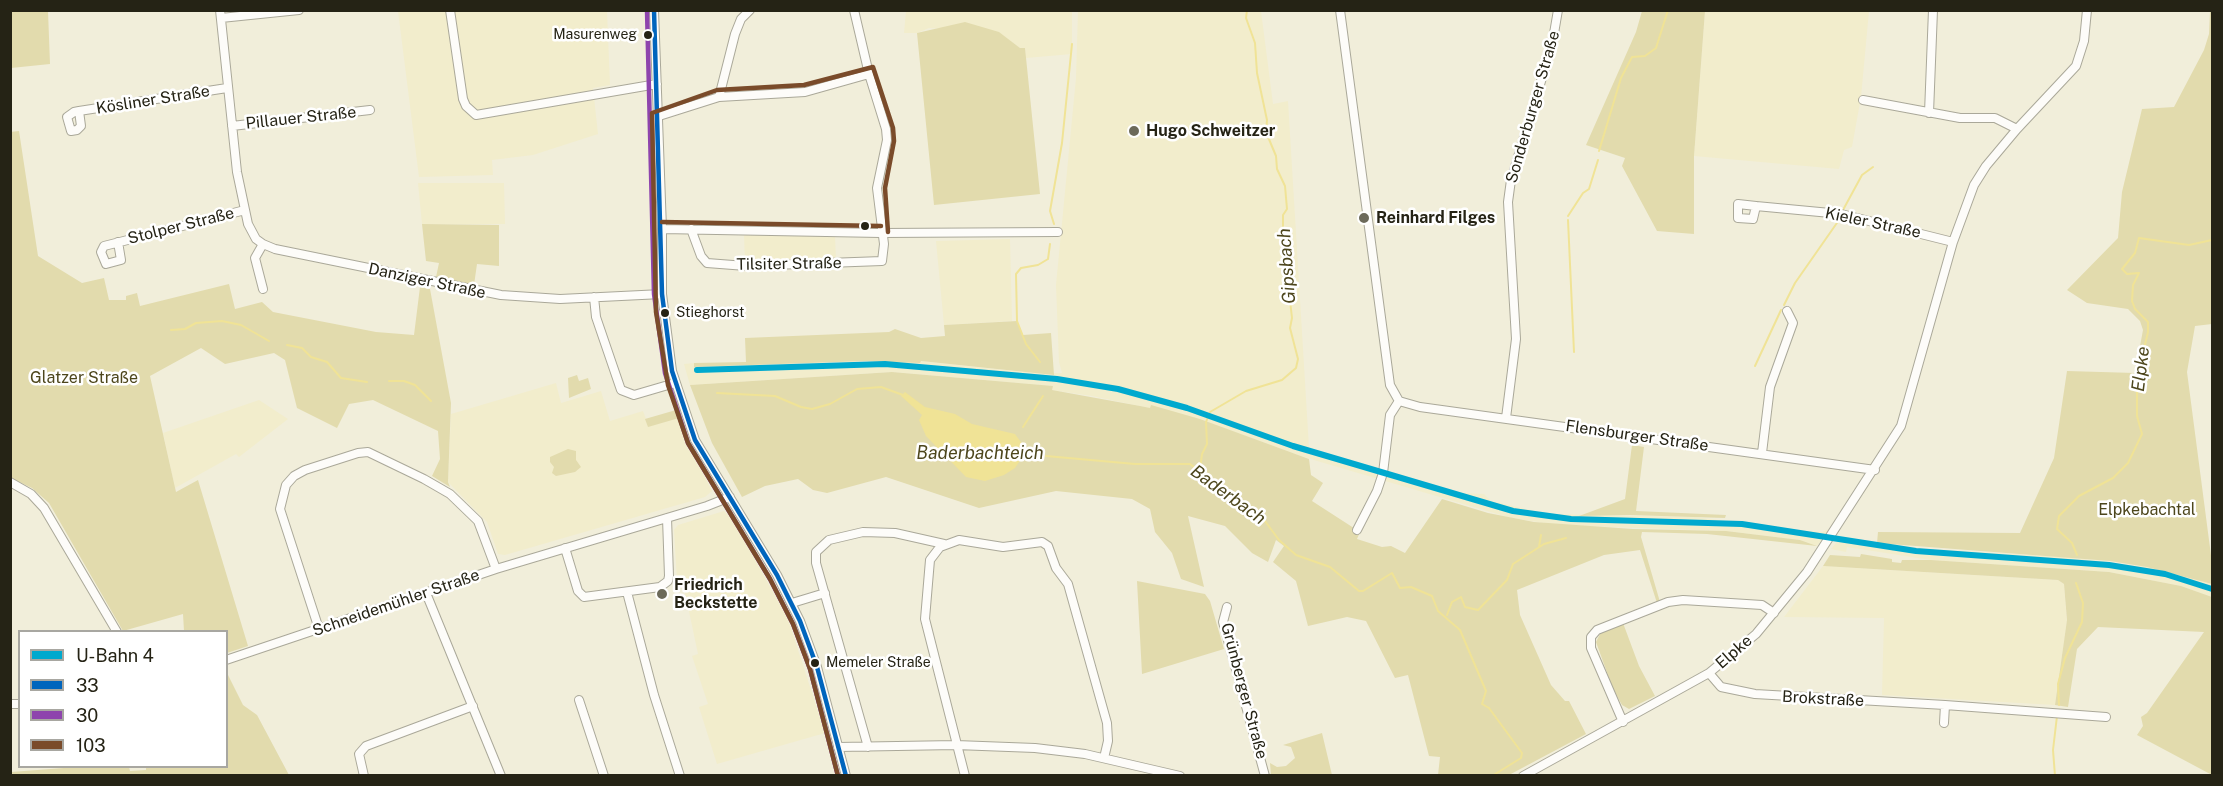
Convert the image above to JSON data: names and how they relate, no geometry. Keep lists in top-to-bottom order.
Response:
{
  "streets": {
    "street": [
      "Kösliner Straße",
      "Sonderburger Straße",
      "Pillauer Straße",
      "Kieler Straße",
      "Stolper Straße",
      "Tilsiter Straße",
      "Danziger Straße",
      "Flensburger Straße",
      "Schneidemühler Straße",
      "Elpke",
      "Grünberger Straße",
      "Brokstraße"
    ]
  },
  "crossings": [
    ["Sonderburger Straße", "Flensburger Straße"],
    ["Kieler Straße", "Elpke"],
    ["Flensburger Straße", "Elpke"],
    ["Elpke", "Brokstraße"]
  ],
  "water": [
    "Gipsbach",
    "Elpke",
    "Baderbachteich",
    "Baderbach"
  ],
  "parks": ["Glatzer Straße", "Elpkebachtal"],
  "places": [
    "Masurenweg",
    "Hugo Schweitzer",
    "Reinhard Filges",
    "Stieghorst",
    "Friedrich Beckstette",
    "Memeler Straße"
  ],
  "lines": [
    "transit line 33",
    "transit line 30",
    "transit line 103",
    "metro line 4"
  ],
  "legend": [
    "U-Bahn 4",
    "33",
    "30",
    "103"
  ]
}
